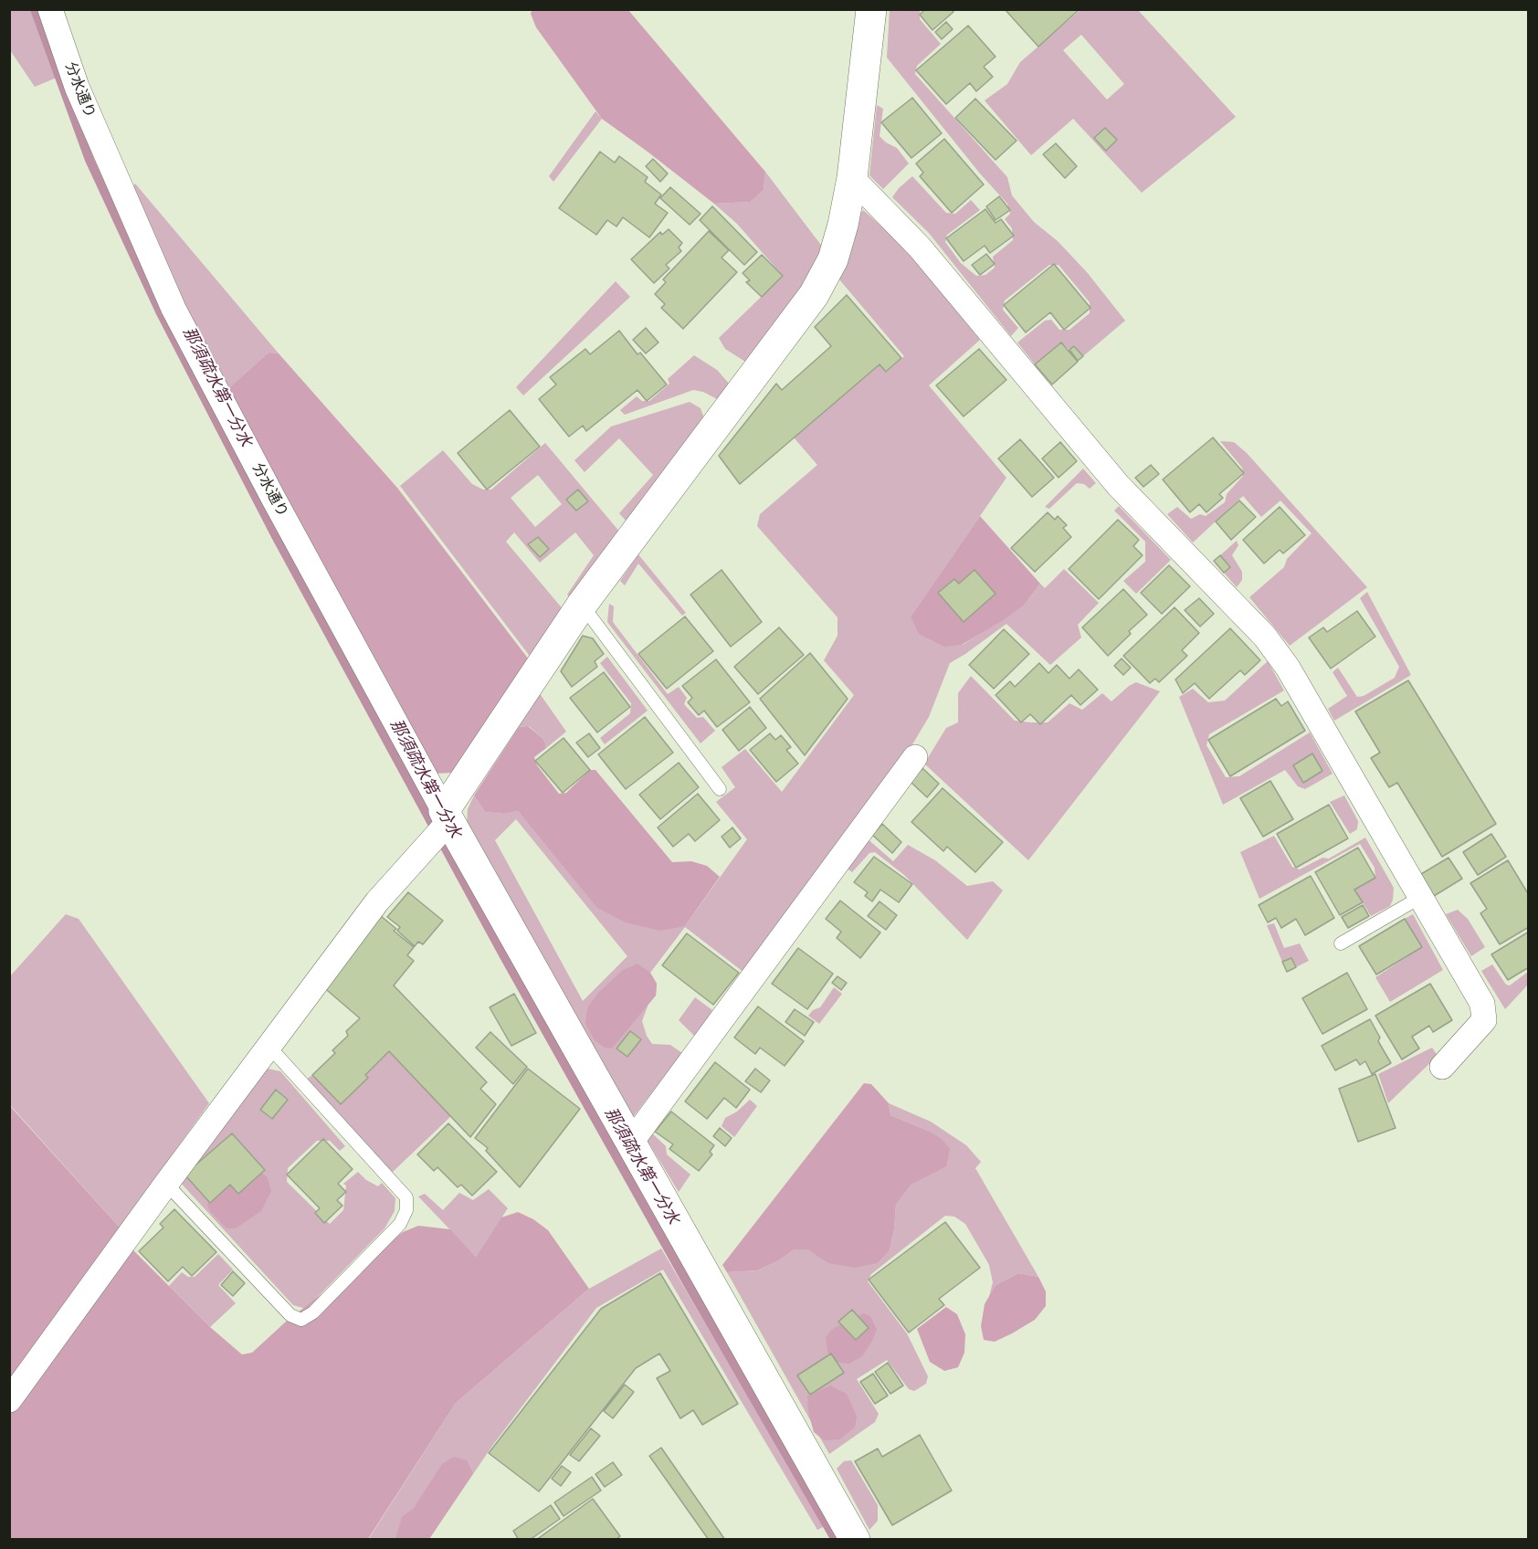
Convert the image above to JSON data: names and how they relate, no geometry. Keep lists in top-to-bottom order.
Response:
{
  "streets": {
    "street": ["分水通り"]
  },
  "water": ["那須疏水第一分水"]
}
